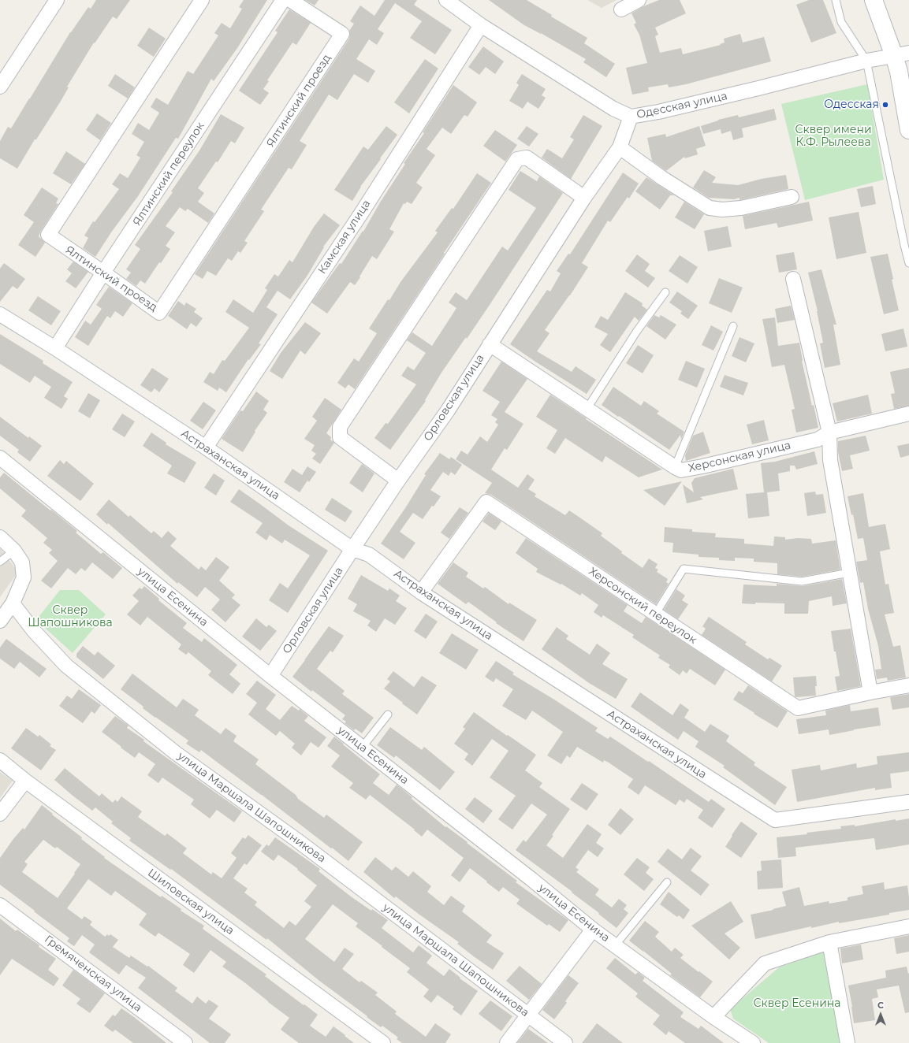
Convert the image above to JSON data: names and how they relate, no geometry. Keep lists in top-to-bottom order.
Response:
{
  "streets": {
    "street": [
      "Ялтинский проезд",
      "Одесская улица",
      "Ялтинский переулок",
      "Камская улица",
      "Орловская улица",
      "Херсонская улица",
      "Астраханская улица",
      "улица Есенина",
      "Херсонский переулок",
      "улица Маршала Шапошникова",
      "Шиловская улица",
      "Гремяченская улица"
    ]
  },
  "crossings": [
    ["Ялтинский проезд", "Ялтинский переулок"],
    ["Одесская улица", "Камская улица"],
    ["Одесская улица", "Орловская улица"],
    ["Ялтинский переулок", "Астраханская улица"],
    ["Камская улица", "Астраханская улица"],
    ["Орловская улица", "Херсонская улица"],
    ["Орловская улица", "Астраханская улица"],
    ["Орловская улица", "улица Есенина"],
    ["Астраханская улица", "Херсонский переулок"]
  ],
  "parks": ["Сквер имени К.Ф. Рылеева", "Сквер Шапошникова", "Сквер Есенина"],
  "places": ["Одесская"],
  "north": "top"
}
